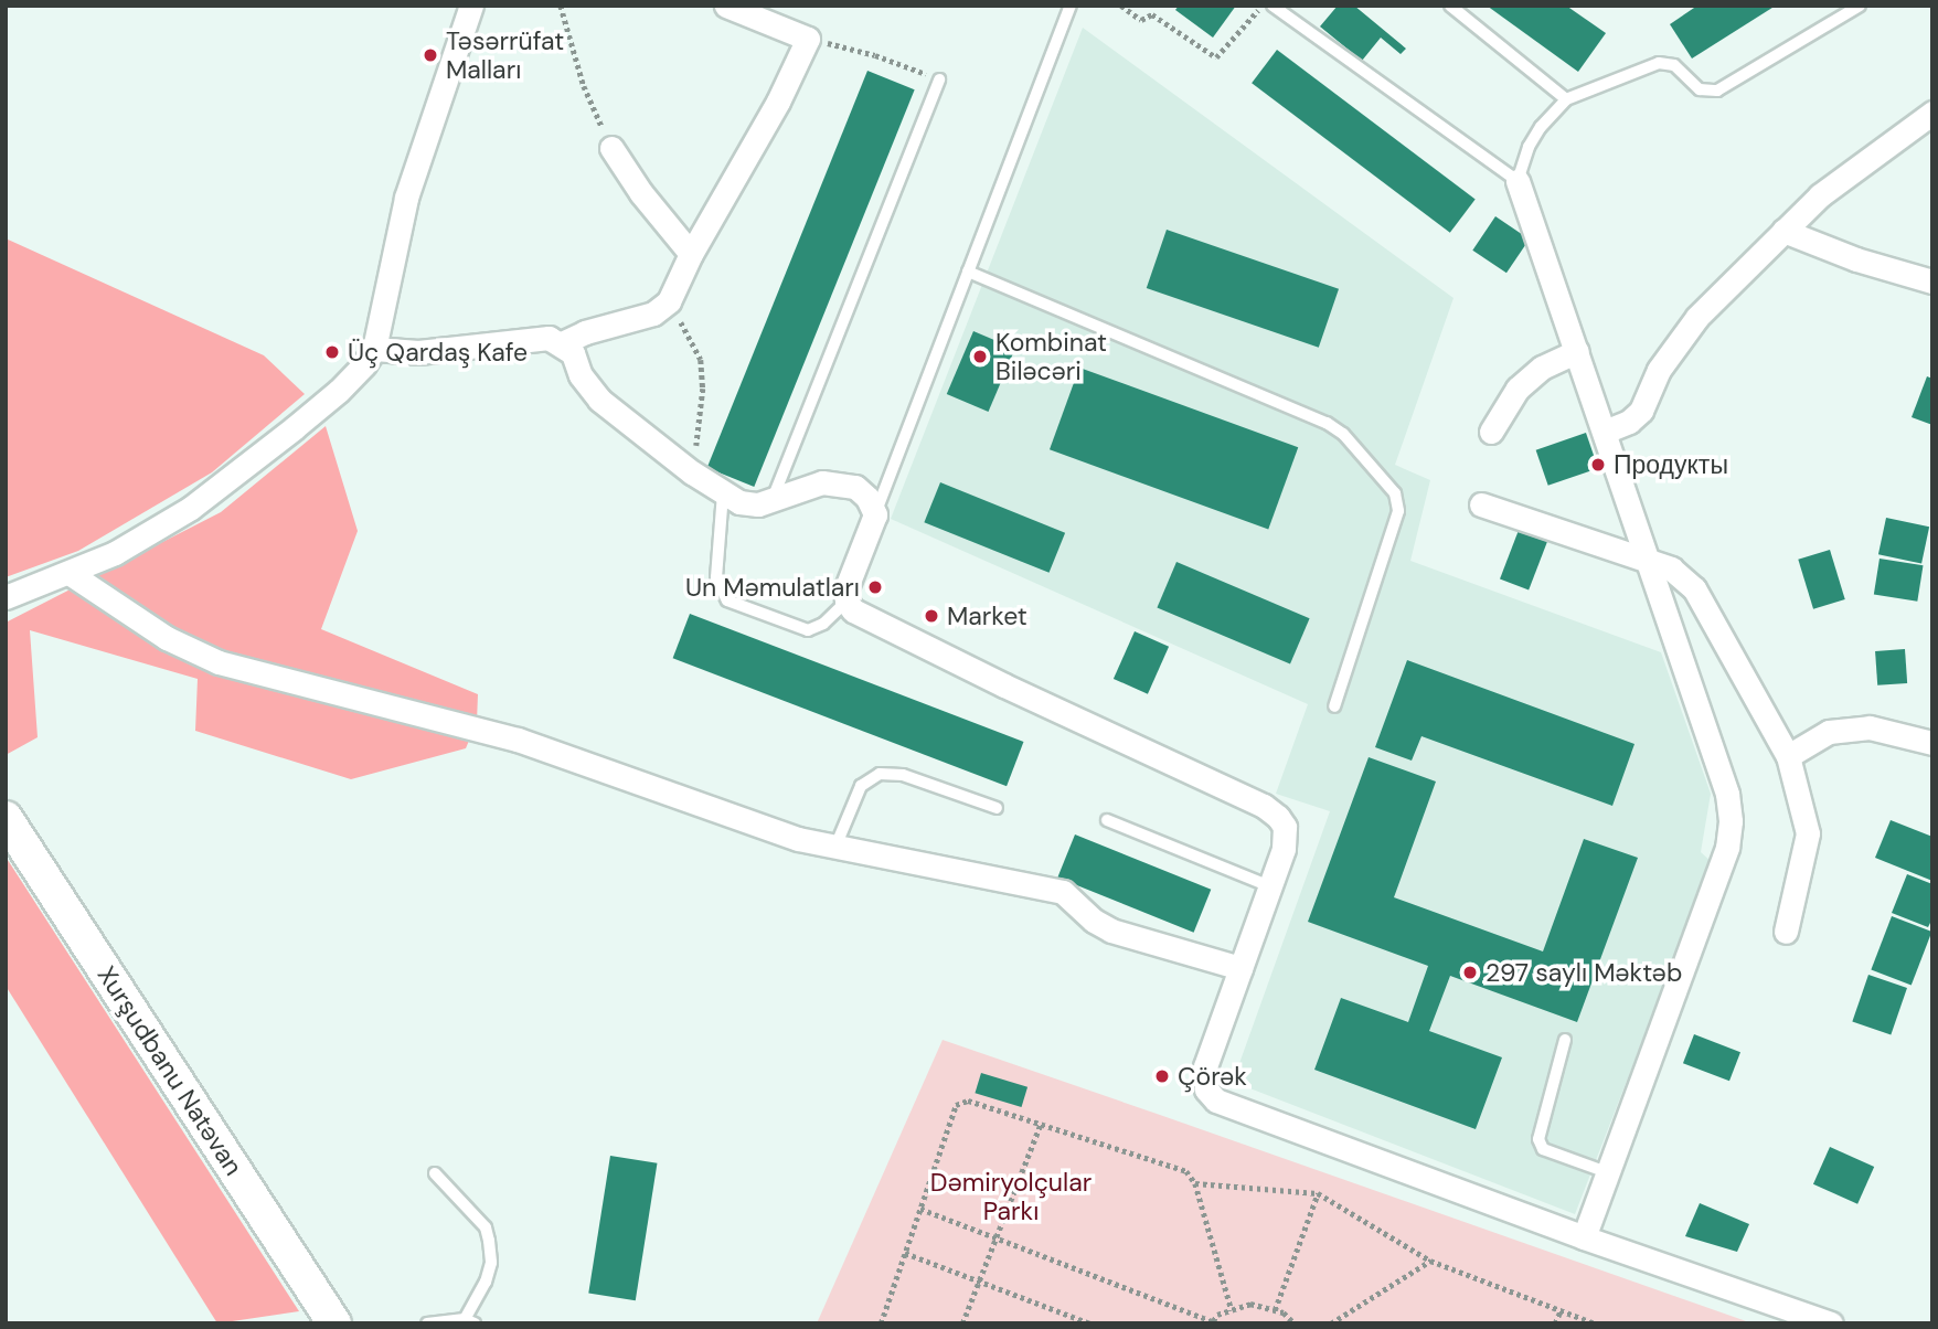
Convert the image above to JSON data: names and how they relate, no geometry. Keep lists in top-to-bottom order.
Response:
{
  "streets": {
    "main road": ["Xurşudbanu Natəvan"]
  },
  "parks": ["Dəmiryolçular Parkı"],
  "places": [
    "Təsərrüfat Malları",
    "Üç Qardaş Kafe",
    "Kombinat Biləcəri",
    "Продукты",
    "Un Məmulatları",
    "Market",
    "297 saylı Məktəb",
    "Çörək"
  ]
}
